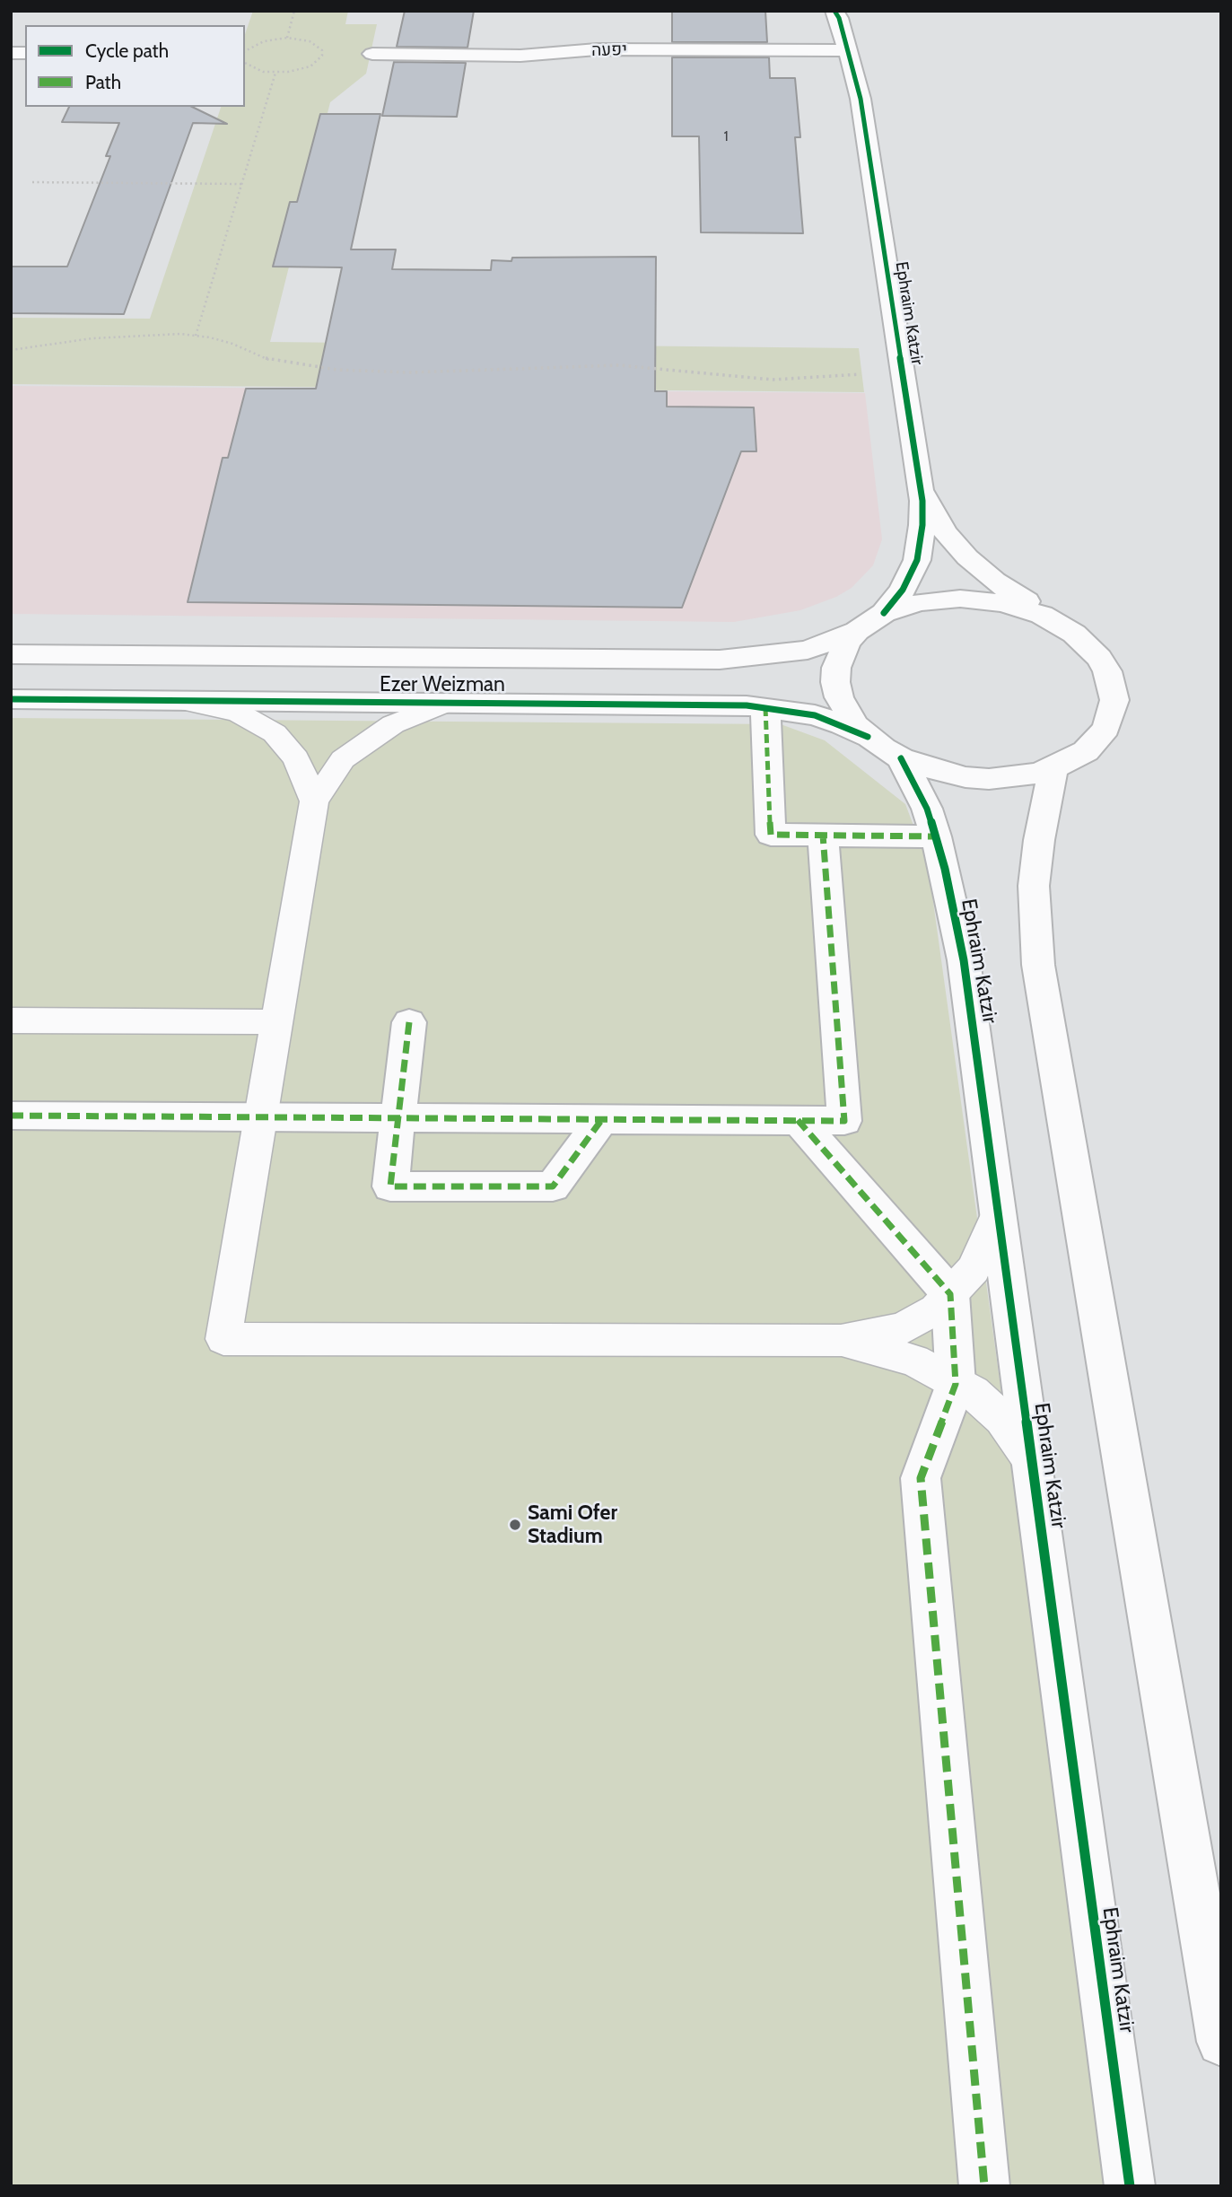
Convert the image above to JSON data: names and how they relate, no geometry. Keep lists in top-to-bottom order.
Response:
{
  "streets": {
    "street": ["יפעה", "Ephraim Katzir", "Ezer Weizman"]
  },
  "crossings": [
    ["יפעה", "Ephraim Katzir"]
  ],
  "places": ["Sami Ofer Stadium"],
  "house_numbers": ["1"],
  "legend": ["Cycle path", "Path"]
}
